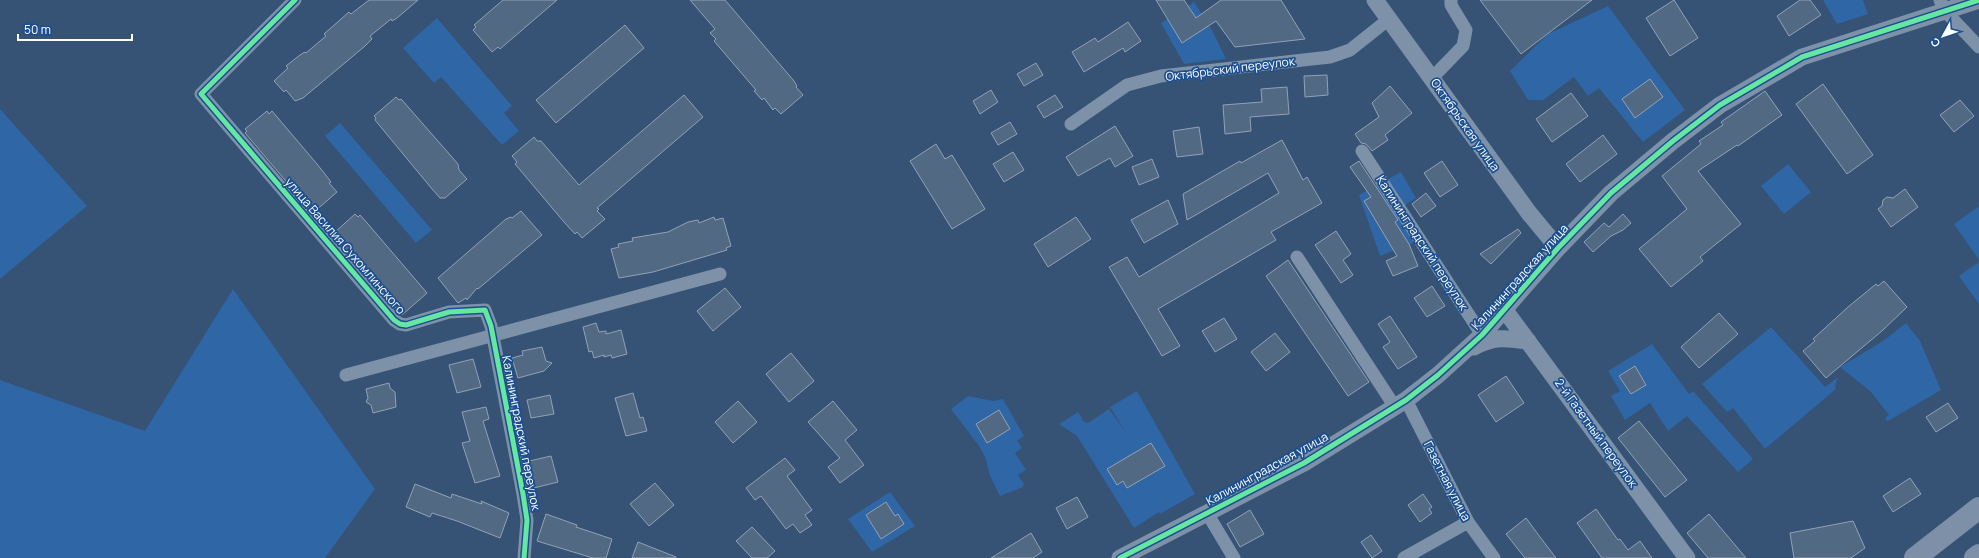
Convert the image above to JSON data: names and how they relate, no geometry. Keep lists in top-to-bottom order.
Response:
{
  "streets": {
    "street": [
      "Октябрьский переулок",
      "Октябрьская улица",
      "Калининградский переулок",
      "улица Василия Сухомлинского",
      "Калининградская улица",
      "2-й Газетный переулок",
      "Газетная улица"
    ]
  },
  "crossings": [
    ["Октябрьский переулок", "Октябрьская улица"],
    ["Октябрьская улица", "Калининградская улица"],
    ["Калининградский переулок", "улица Василия Сухомлинского"],
    ["Калининградский переулок", "Калининградская улица"],
    ["Калининградская улица", "2-й Газетный переулок"],
    ["Калининградская улица", "Газетная улица"]
  ],
  "scale_bar": "50 m",
  "north": "bottom left"
}
